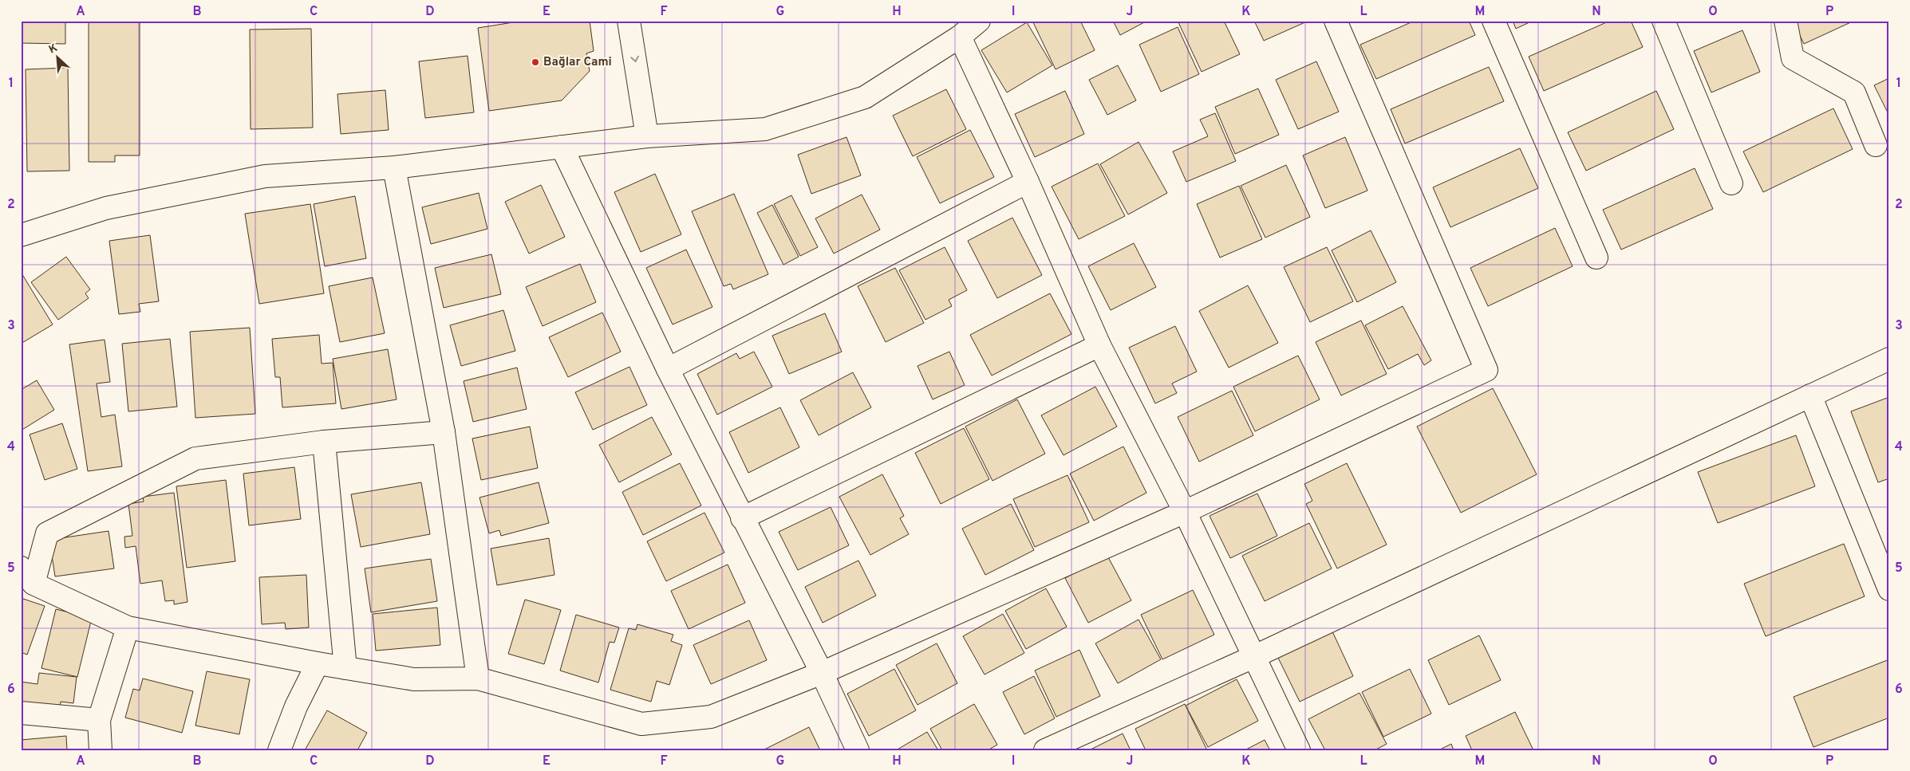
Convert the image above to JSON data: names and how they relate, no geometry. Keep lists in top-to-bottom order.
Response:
{
  "places": ["Bağlar Cami"],
  "north": "top left",
  "grid": {
    "columns": [
      "A",
      "B",
      "C",
      "D",
      "E",
      "F",
      "G",
      "H",
      "I",
      "J",
      "K",
      "L",
      "M",
      "N",
      "O",
      "P"
    ],
    "rows": [
      "1",
      "2",
      "3",
      "4",
      "5",
      "6"
    ]
  }
}
